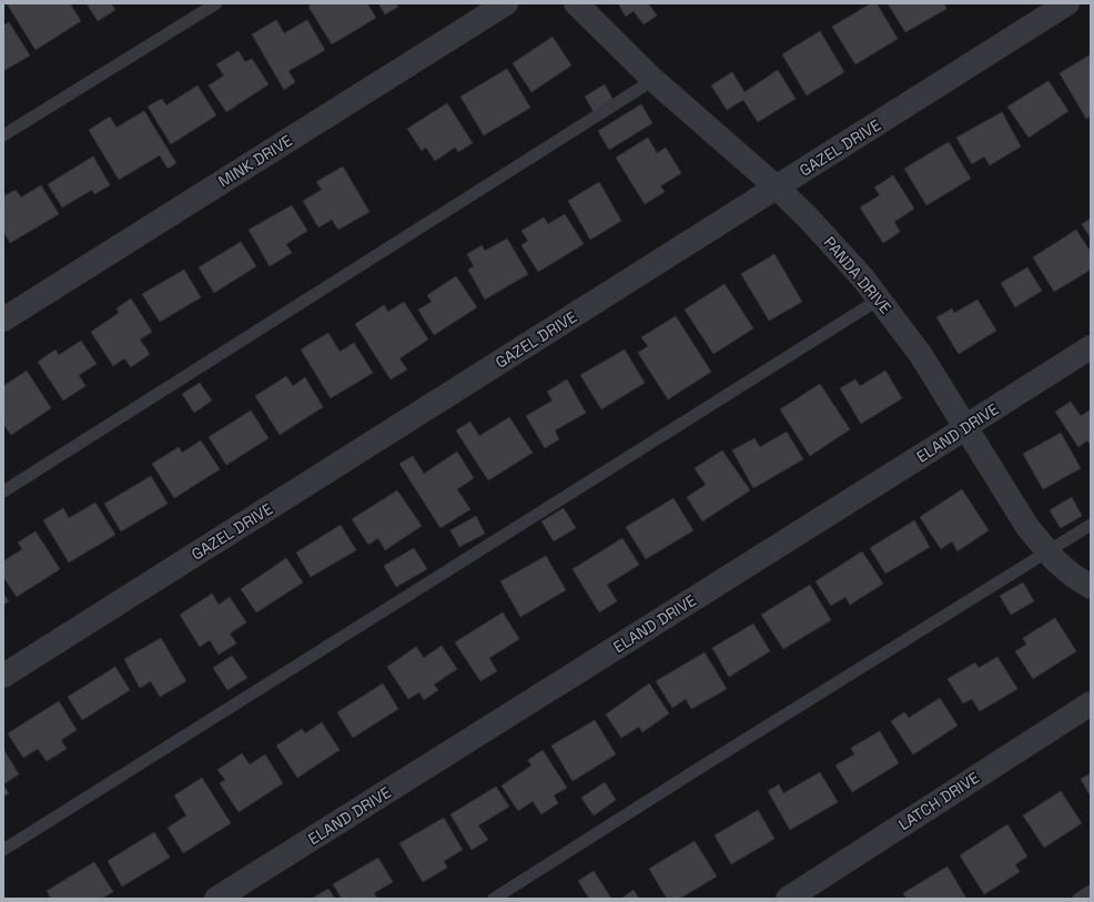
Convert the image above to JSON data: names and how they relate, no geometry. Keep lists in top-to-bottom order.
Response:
{
  "streets": {
    "street": [
      "GAZEL DRIVE",
      "MINK DRIVE",
      "PANDA DRIVE",
      "ELAND DRIVE",
      "LATCH DRIVE"
    ]
  },
  "crossings": [
    ["GAZEL DRIVE", "PANDA DRIVE"],
    ["PANDA DRIVE", "ELAND DRIVE"]
  ]
}
